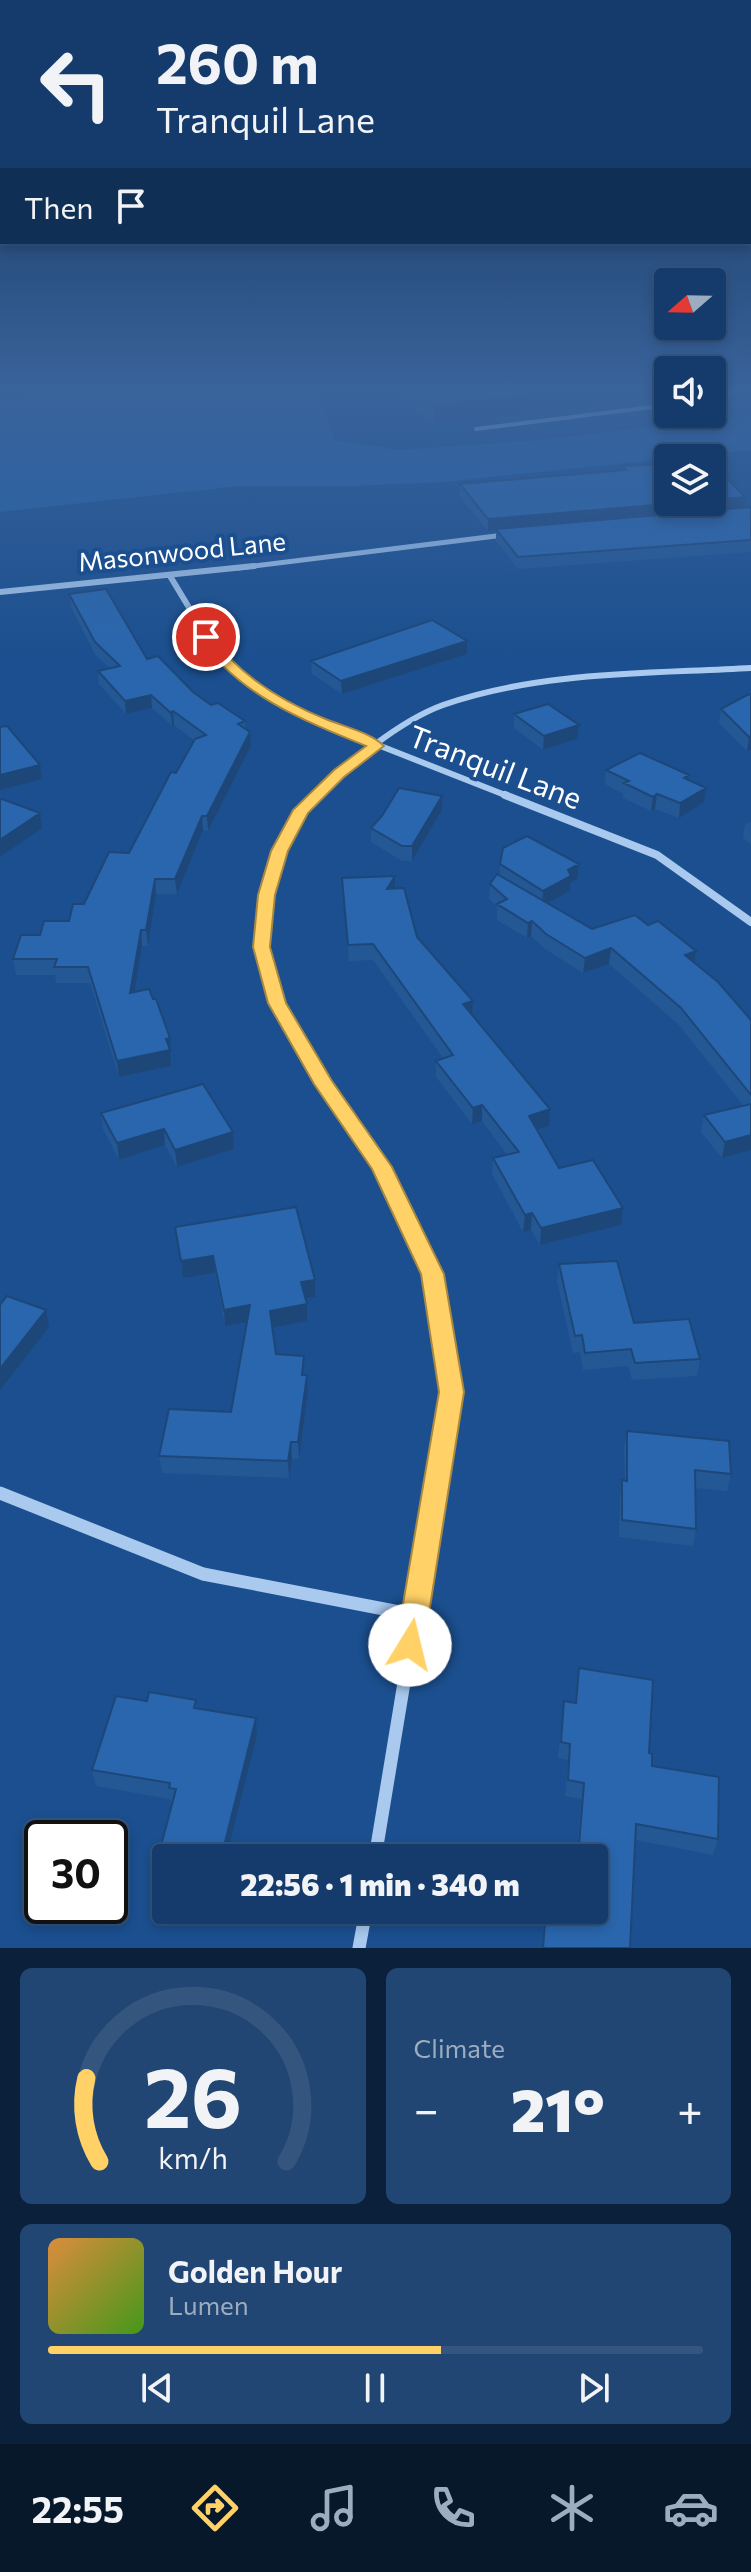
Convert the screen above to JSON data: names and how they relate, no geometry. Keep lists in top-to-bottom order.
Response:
{
  "streets": {
    "street": ["Masonwood Lane", "Tranquil Lane"]
  },
  "crossings": [
    ["Masonwood Lane", "Tranquil Lane"]
  ],
  "north": "left",
  "page": {
    "turn": ["260 m", "Tranquil Lane"],
    "then": "Then",
    "limit": "30",
    "trip": "22:56 · 1 min · 340 m",
    "tile": "Climate",
    "heat": ["−", "21°", "+"],
    "song": ["Golden Hour", "Lumen"],
    "tabs": "22:55",
    "gauge": ["26", "km/h"]
  }
}
